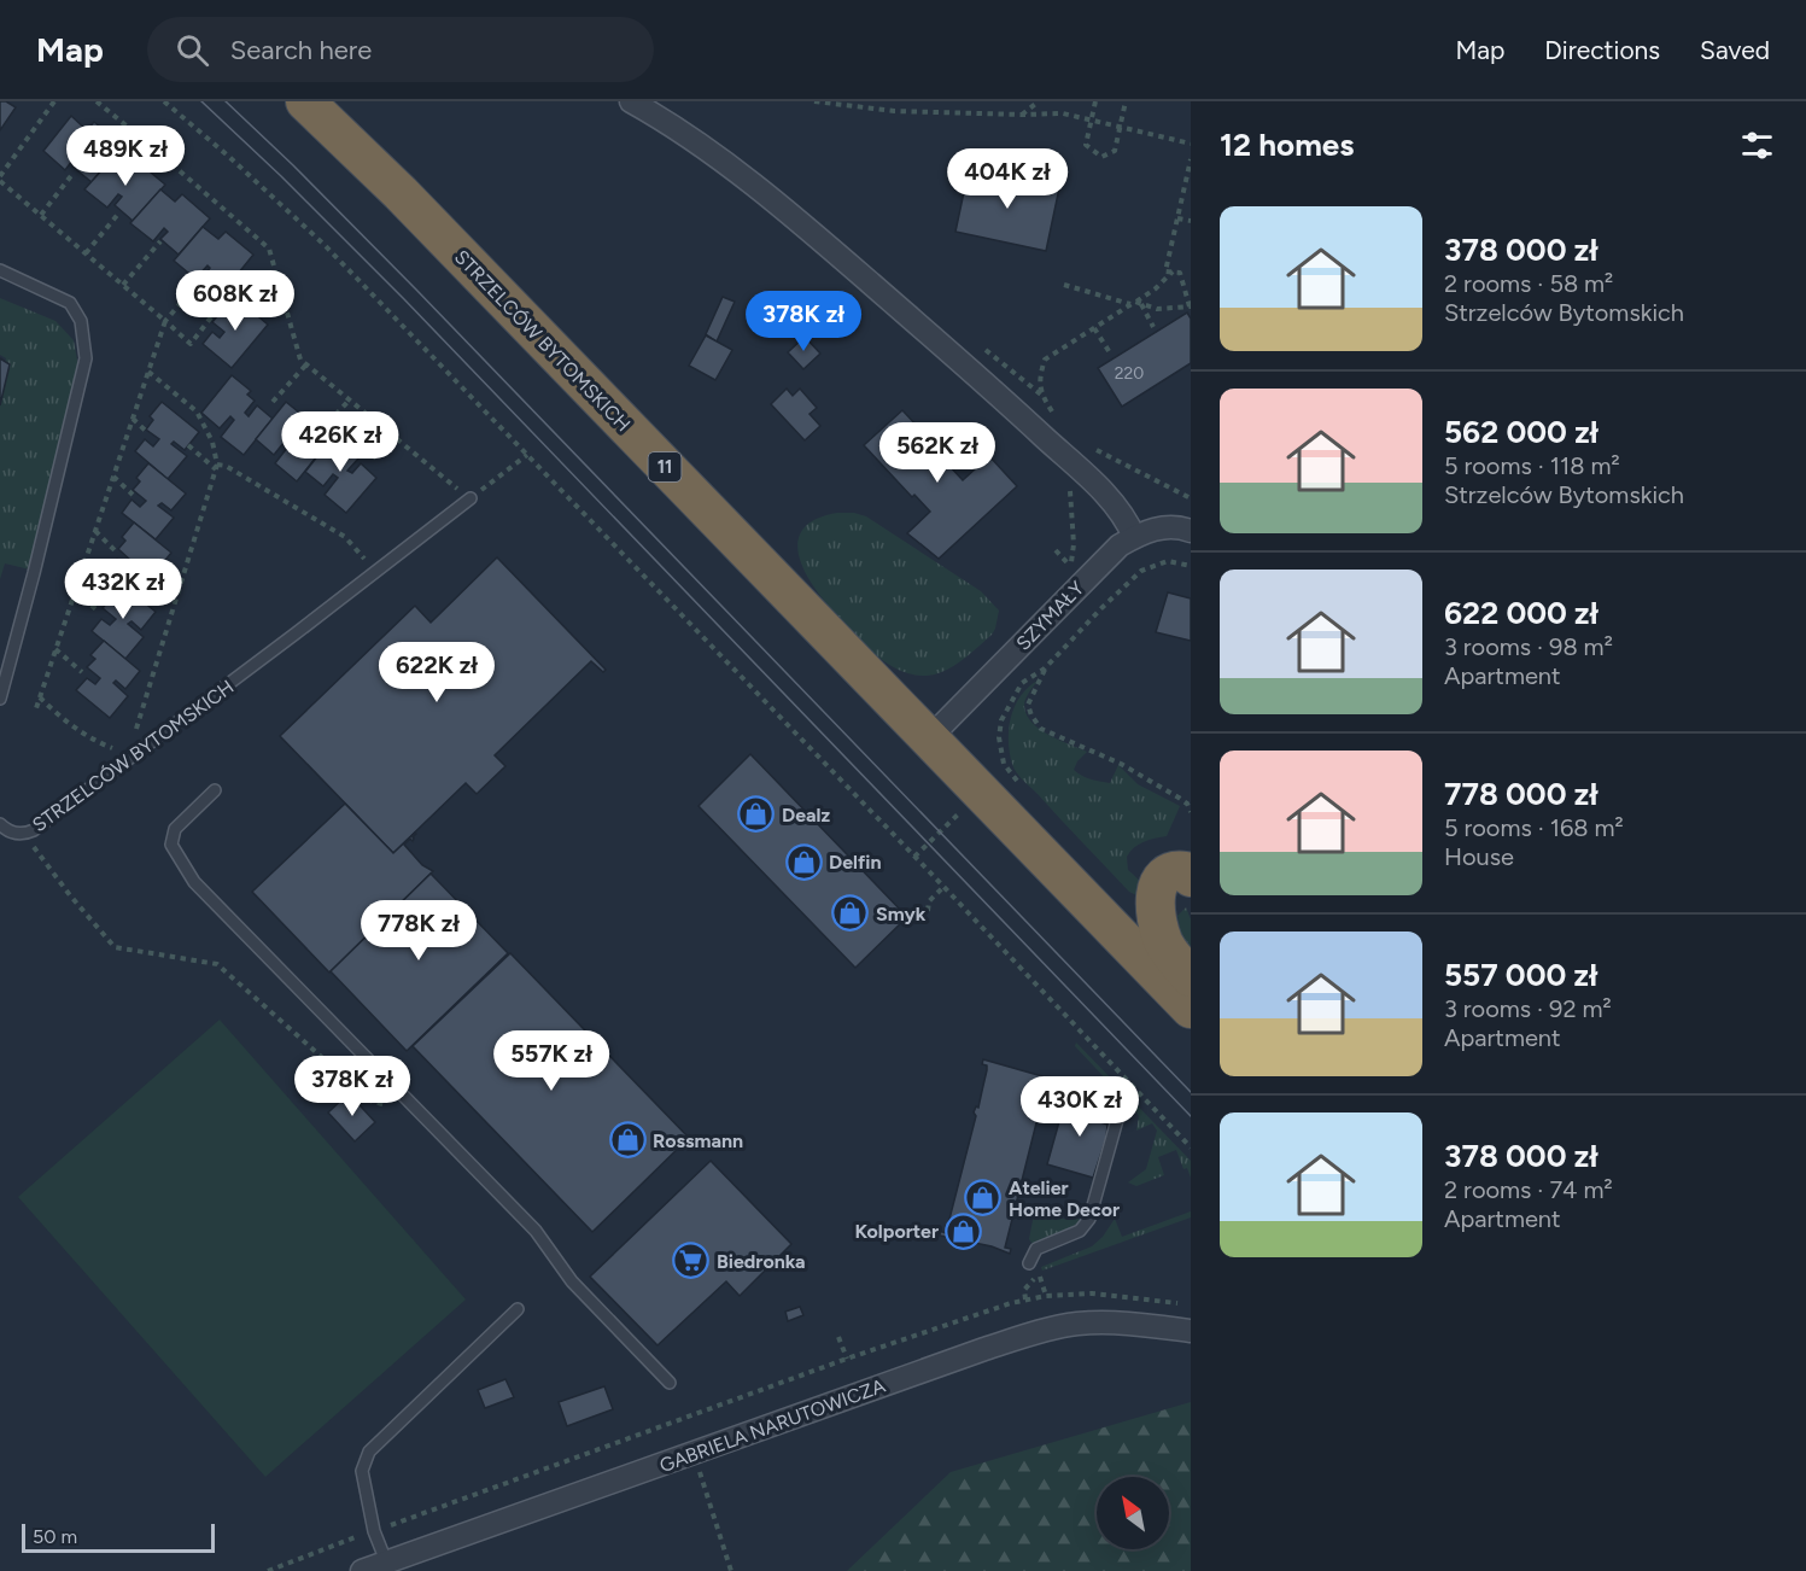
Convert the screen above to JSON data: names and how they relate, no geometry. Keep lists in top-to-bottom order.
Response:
{
  "streets": {
    "highway": ["STRZELCÓW BYTOMSKICH", "11"],
    "street": ["SZYMAŁY", "GABRIELA NARUTOWICZA"]
  },
  "crossings": [
    ["STRZELCÓW BYTOMSKICH", "11"],
    ["STRZELCÓW BYTOMSKICH", "SZYMAŁY"],
    ["11", "SZYMAŁY"]
  ],
  "places": {
    "shop": [
      "Dealz",
      "Delfin",
      "Smyk",
      "Rossmann",
      "Atelier Home Decor",
      "Kolporter"
    ],
    "supermarket": ["Biedronka"]
  },
  "house_numbers": ["220"],
  "scale_bar": "50 m",
  "north": "top left",
  "page": {
    "header": "Map",
    "search": "Search here",
    "nav": ["Map", "Directions", "Saved"],
    "heading": "12 homes",
    "price": [
      "489K zł",
      "404K zł",
      "608K zł",
      "378K zł",
      "426K zł",
      "562K zł",
      "432K zł",
      "622K zł",
      "778K zł",
      "557K zł",
      "378K zł",
      "430K zł"
    ],
    "list": [
      {
        "name": "378 000 zł",
        "note": "2 rooms · 58 m² · Strzelców Bytomskich"
      },
      {
        "name": "562 000 zł",
        "note": "5 rooms · 118 m² · Strzelców Bytomskich"
      },
      {
        "name": "622 000 zł",
        "note": "3 rooms · 98 m² · Apartment"
      },
      {
        "name": "778 000 zł",
        "note": "5 rooms · 168 m² · House"
      },
      {
        "name": "557 000 zł",
        "note": "3 rooms · 92 m² · Apartment"
      },
      {
        "name": "378 000 zł",
        "note": "2 rooms · 74 m² · Apartment"
      }
    ],
    "scale": "50 m"
  }
}
